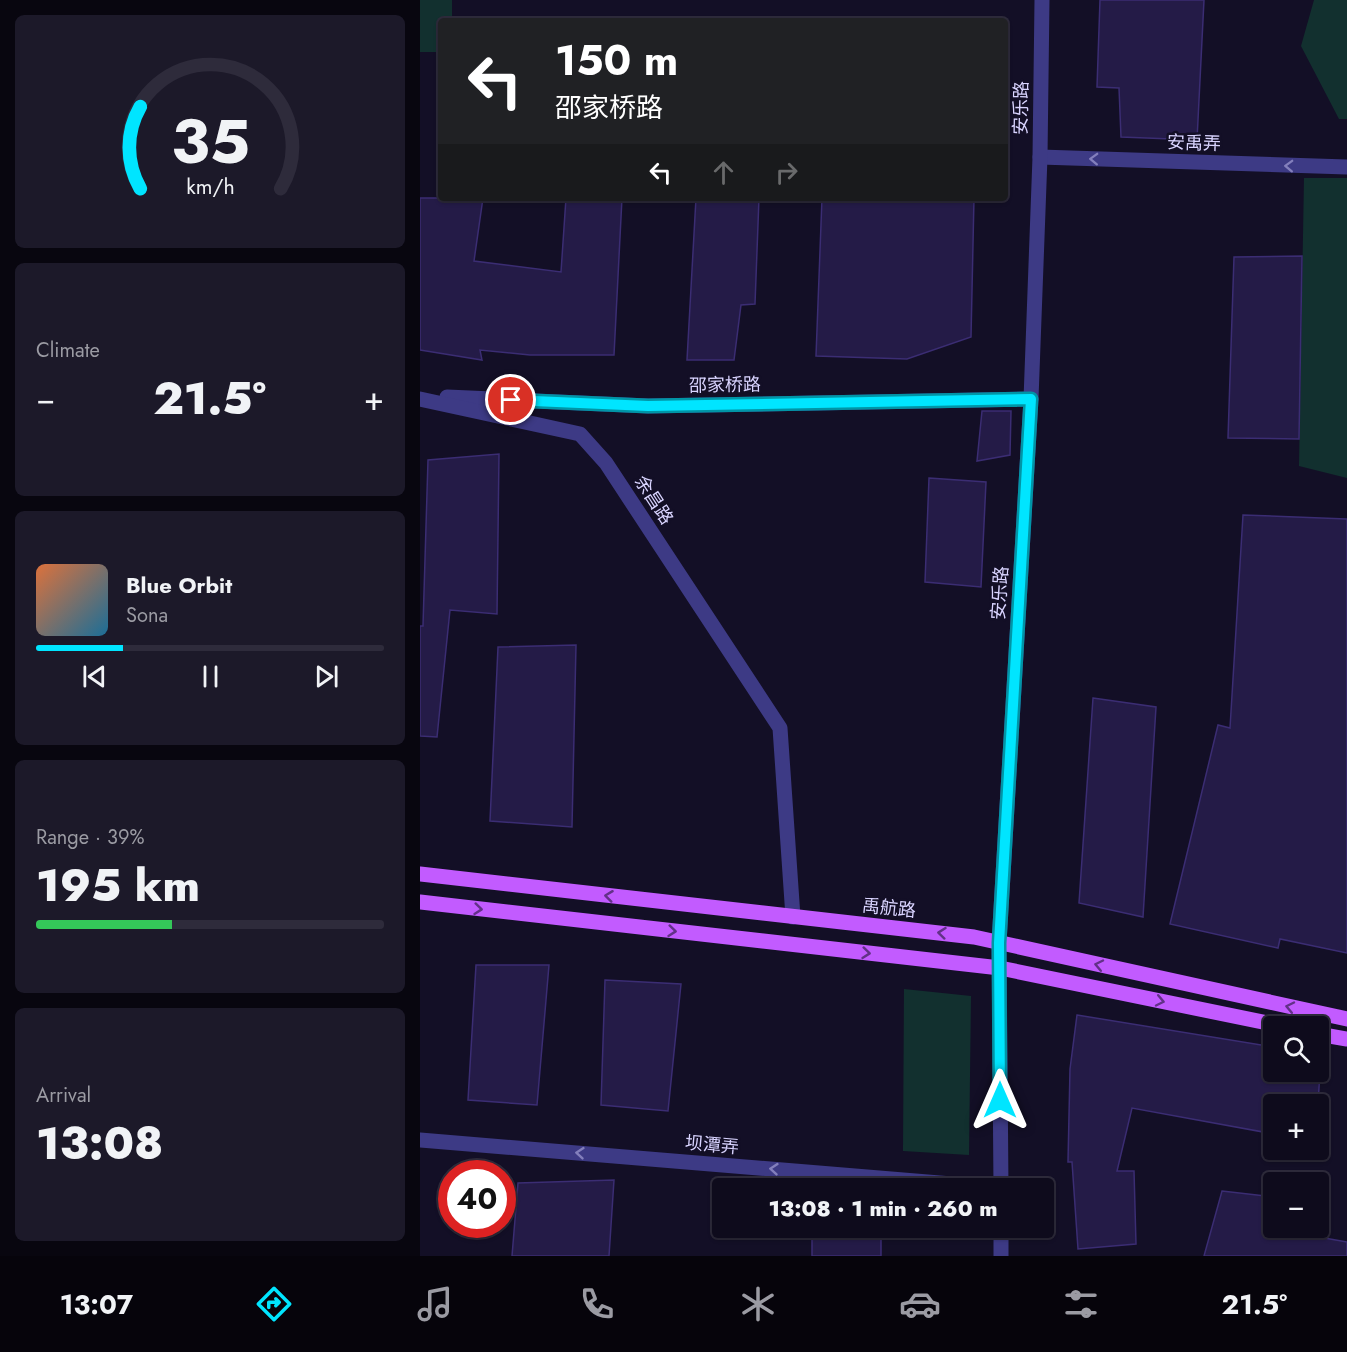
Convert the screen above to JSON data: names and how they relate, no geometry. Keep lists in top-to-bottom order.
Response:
{
  "streets": {
    "main road": ["禹航路"],
    "street": [
      "安乐路",
      "安禹弄",
      "邵家桥路",
      "余昌路",
      "坝潭弄"
    ]
  },
  "crossings": [
    ["安乐路", "安禹弄"],
    ["安乐路", "邵家桥路"],
    ["安乐路", "禹航路"],
    ["邵家桥路", "余昌路"],
    ["余昌路", "禹航路"]
  ],
  "one_way": ["安禹弄", "坝潭弄"],
  "page": {
    "turn": ["150 m", "邵家桥路"],
    "tile": [
      "Climate",
      ["Range · 39%", "195 km"],
      ["Arrival", "13:08"]
    ],
    "heat": ["−", "21.5°", "+"],
    "song": ["Blue Orbit", "Sona"],
    "map_buttons": ["+", "−"],
    "limit": "40",
    "trip": "13:08 · 1 min · 260 m",
    "tabs": ["13:07", "21.5°"],
    "gauge": ["35", "km/h"]
  }
}
